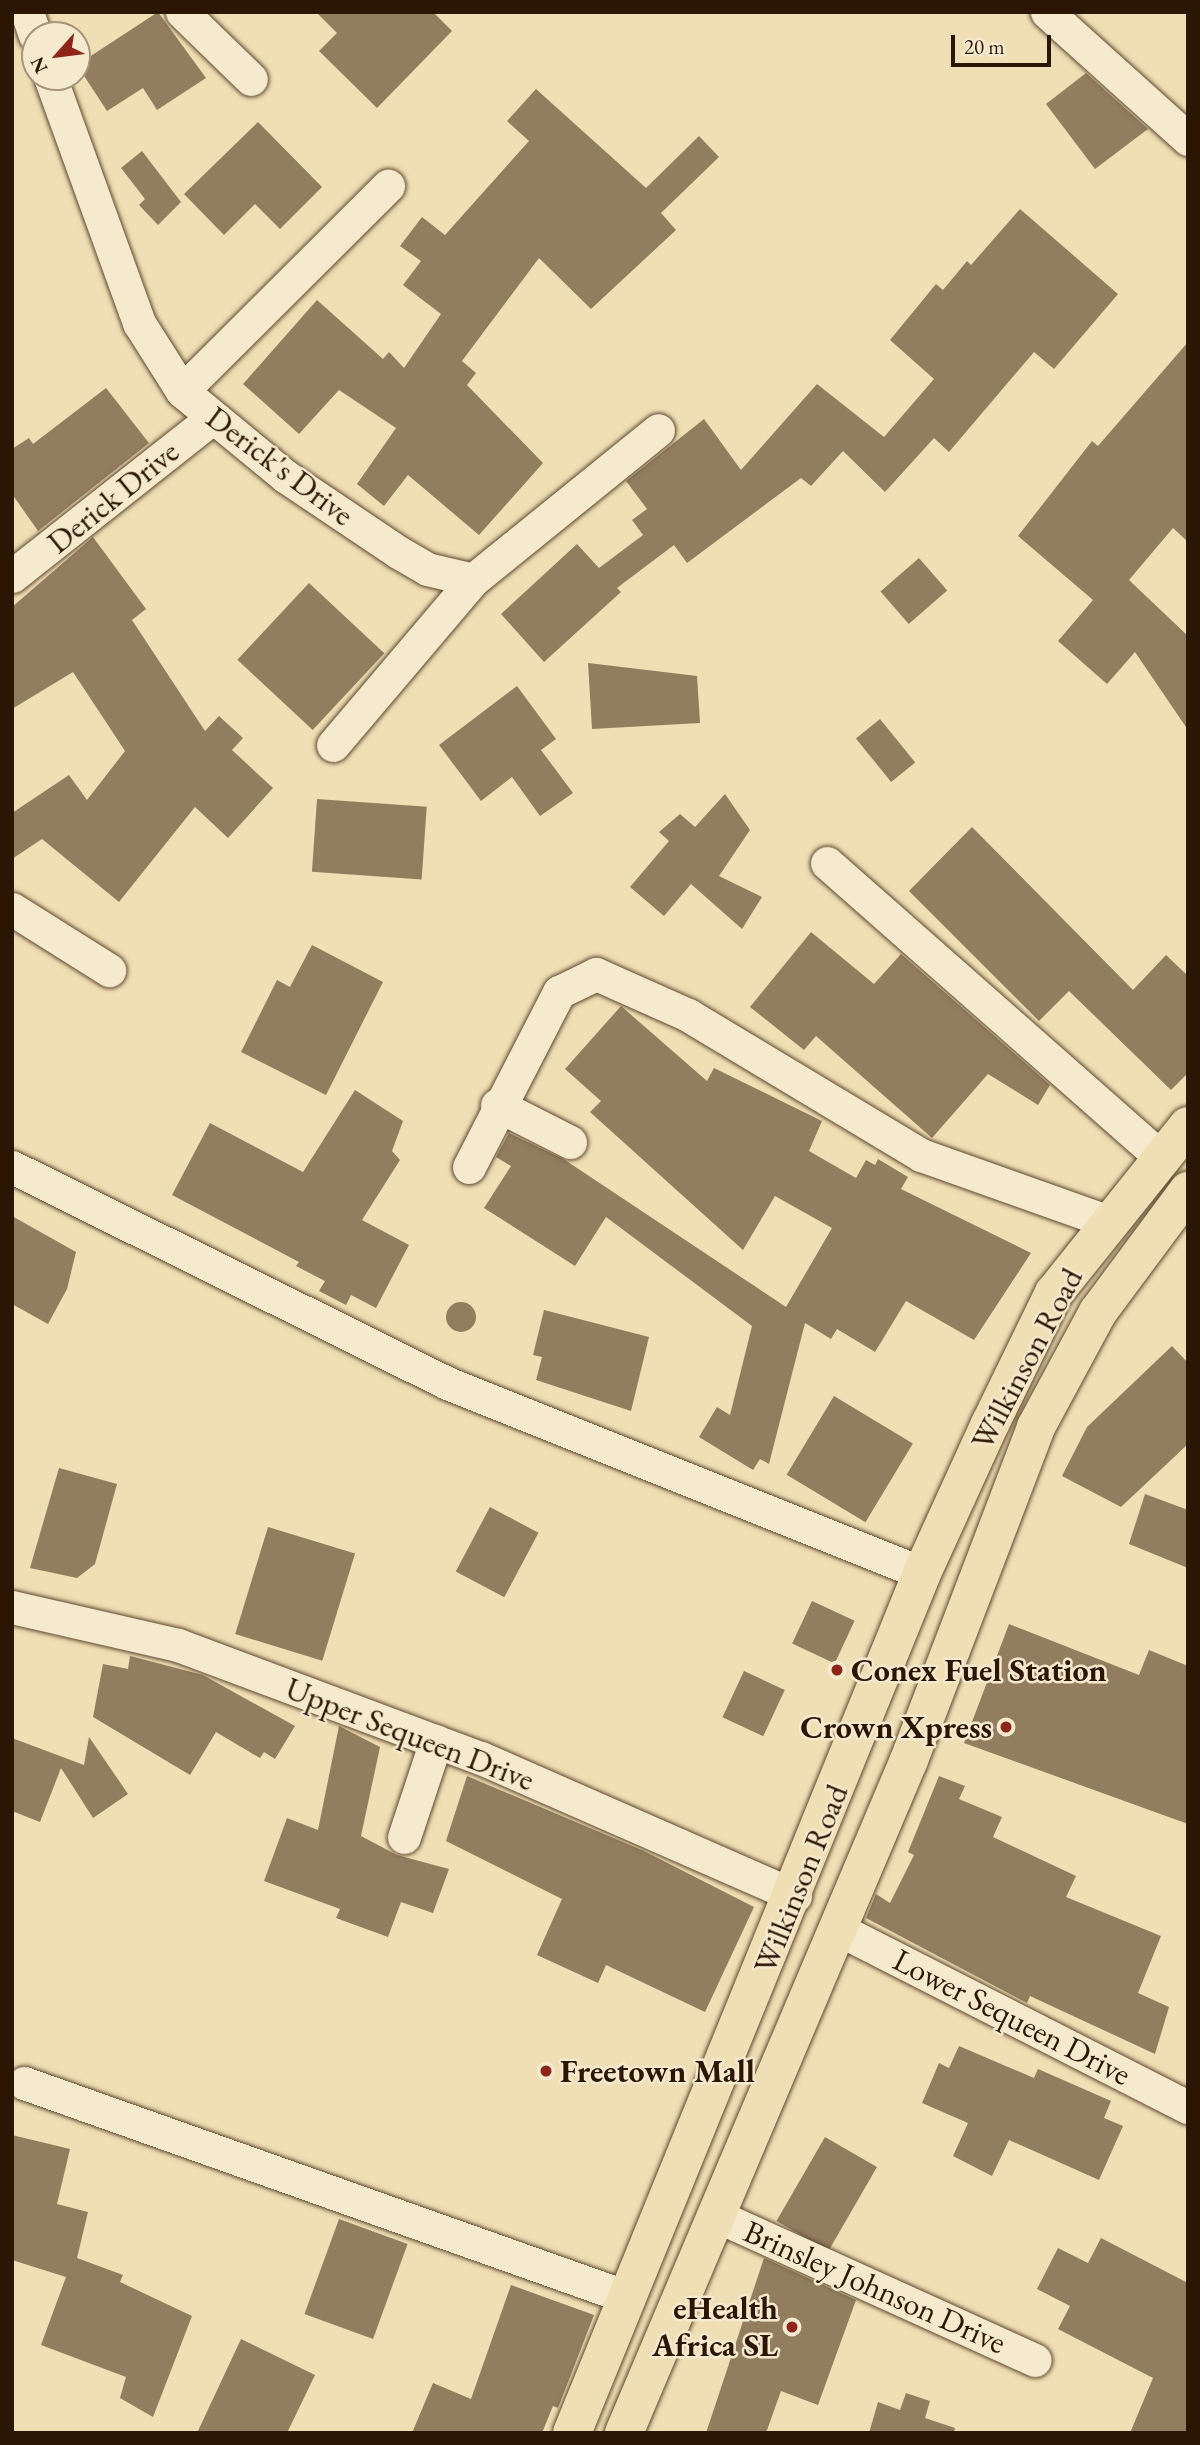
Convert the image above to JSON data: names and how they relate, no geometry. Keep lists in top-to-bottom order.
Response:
{
  "streets": {
    "main road": ["Wilkinson Road"],
    "street": [
      "Derick's Drive",
      "Derick Drive",
      "Upper Sequeen Drive",
      "Lower Sequeen Drive",
      "Brinsley Johnson Drive"
    ]
  },
  "crossings": [
    ["Derick's Drive", "Derick Drive"],
    ["Wilkinson Road", "Upper Sequeen Drive"],
    ["Wilkinson Road", "Lower Sequeen Drive"],
    ["Wilkinson Road", "Brinsley Johnson Drive"]
  ],
  "places": [
    "Conex Fuel Station",
    "Crown Xpress",
    "Freetown Mall",
    "eHealth Africa SL"
  ],
  "scale_bar": "20 m",
  "north": "bottom left"
}
